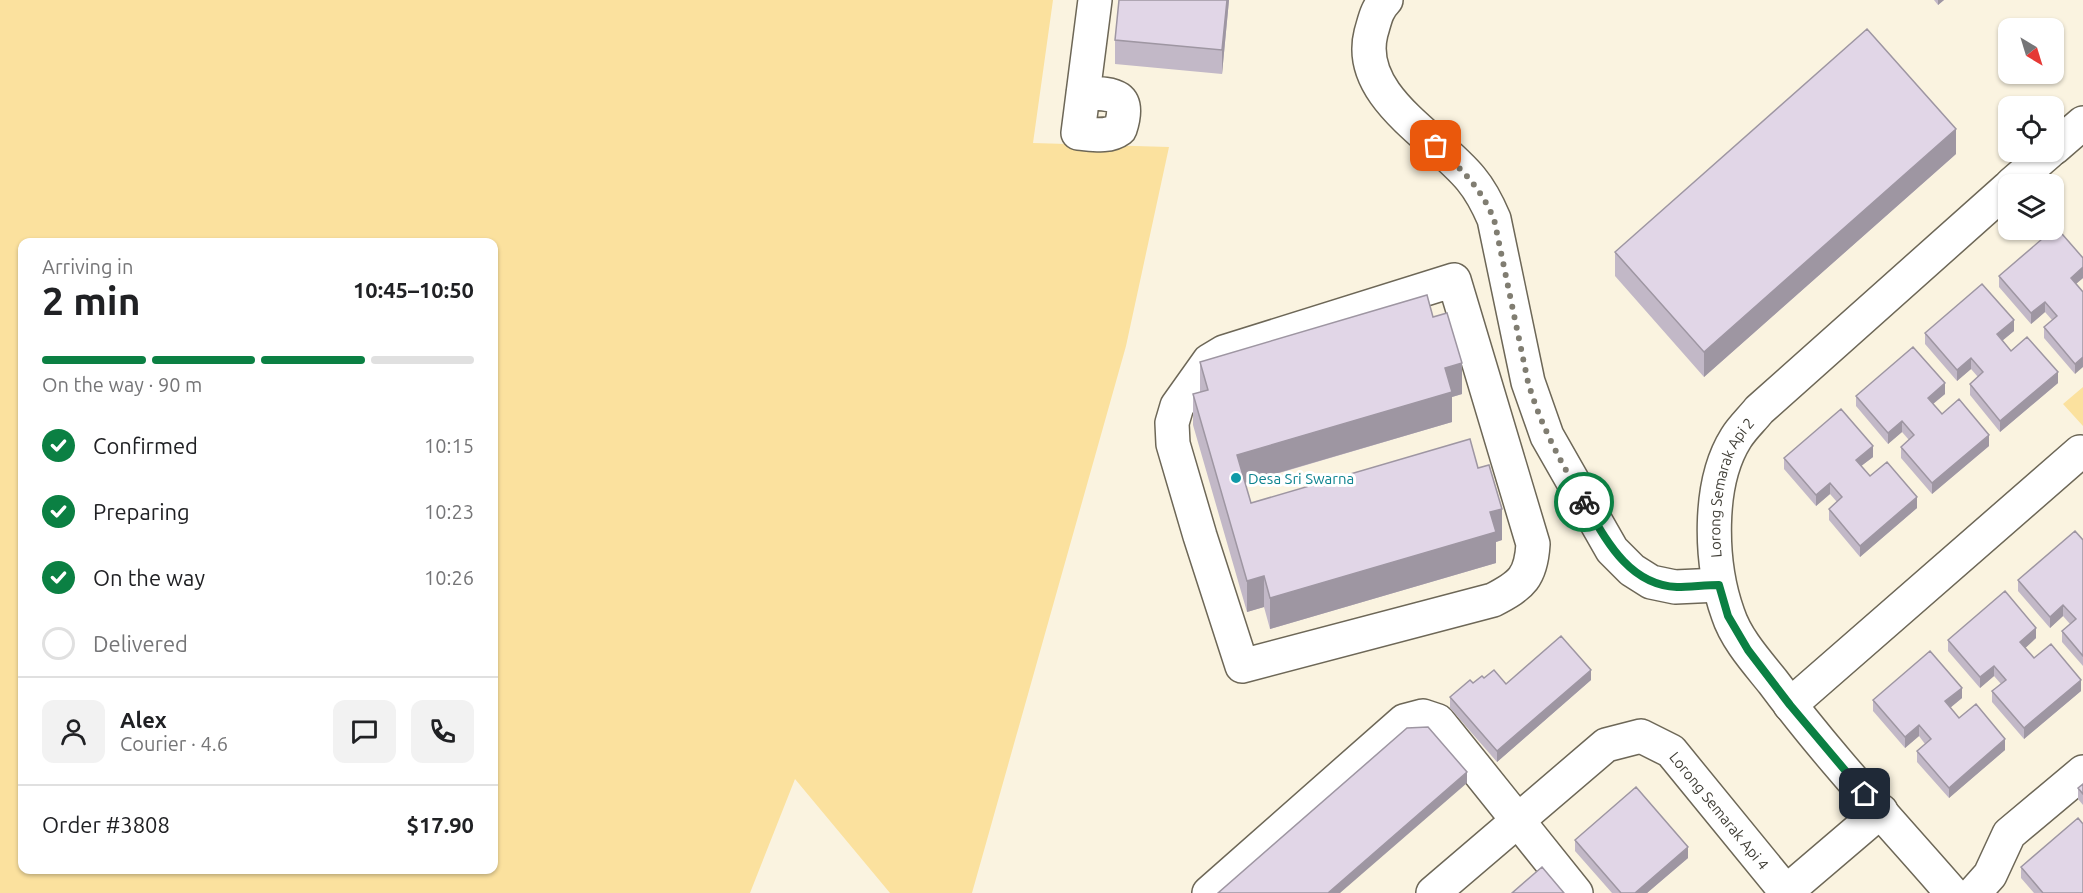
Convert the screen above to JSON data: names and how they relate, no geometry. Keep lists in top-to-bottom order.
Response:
{
  "streets": {
    "street": ["Lorong Semarak Api 2", "Lorong Semarak Api 4"]
  },
  "crossings": [
    ["Lorong Semarak Api 2", "Lorong Semarak Api 4"]
  ],
  "places": ["Desa Sri Swarna"],
  "north": "bottom right",
  "page": {
    "heading": ["2 min", "Arriving in", "10:45–10:50"],
    "panel": [
      "Alex",
      "Courier · 4.6",
      "Order #3808",
      "$17.90"
    ],
    "bar": "On the way · 90 m",
    "list": [
      ["Confirmed", "10:15"],
      ["Preparing", "10:23"],
      ["On the way", "10:26"],
      "Delivered"
    ]
  }
}
